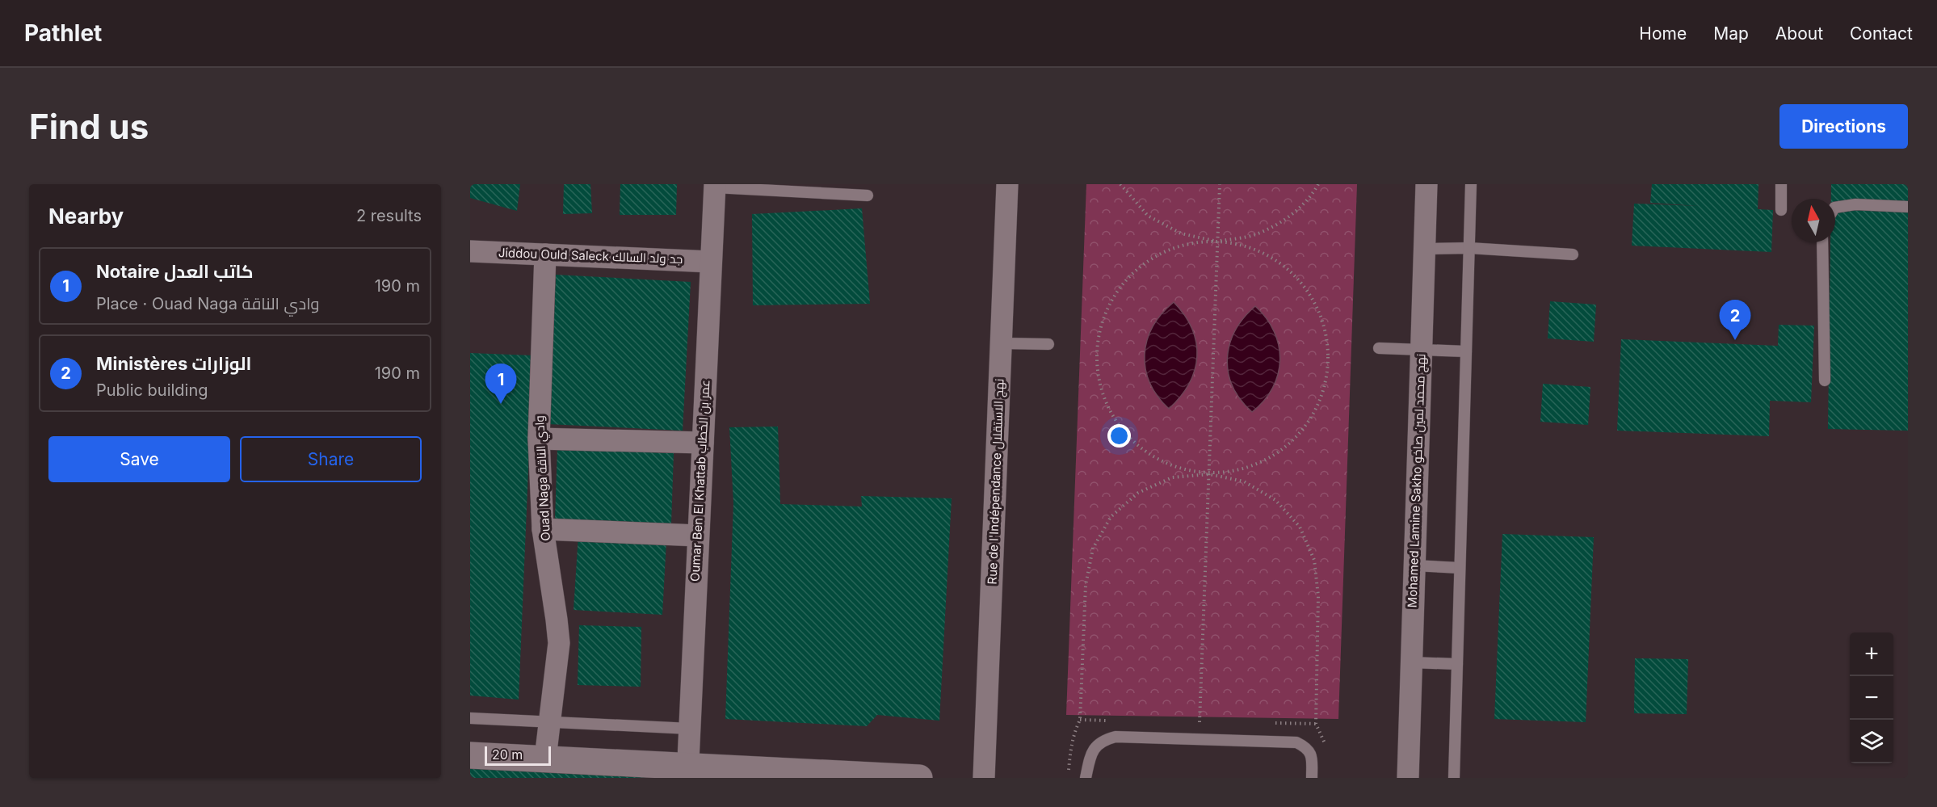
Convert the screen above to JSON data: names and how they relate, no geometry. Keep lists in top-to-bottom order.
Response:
{
  "streets": {
    "street": [
      "Jiddou Ould Saleck جد ولد السالك",
      "Ouad Naga وادي الناقة",
      "Oumar Ben El Khattab عمر بن الخطاب",
      "Mohamed Lamine Sakho نهج محمد لمين صاخو",
      "Rue de l'Indépendance نهج الاستقلال"
    ]
  },
  "crossings": [
    ["Jiddou Ould Saleck جد ولد السالك", "Ouad Naga وادي الناقة"],
    ["Jiddou Ould Saleck جد ولد السالك", "Oumar Ben El Khattab عمر بن الخطاب"]
  ],
  "scale_bar": "20 m",
  "north": "top",
  "page": {
    "header": "Pathlet",
    "nav": [
      "Home",
      "Map",
      "About",
      "Contact"
    ],
    "buttons": [
      "Directions",
      ["Save", "Share"]
    ],
    "title": "Find us",
    "heading": ["Nearby", "2 results"],
    "list": [
      {
        "mark": "1",
        "name": "Notaire كاتب العدل",
        "note": "Place · Ouad Naga وادي الناقة",
        "value": "190 m"
      },
      {
        "mark": "2",
        "name": "Ministères الوزارات",
        "note": "Public building",
        "value": "190 m"
      }
    ],
    "pins": ["2", "1"],
    "map_buttons": ["+", "−"],
    "scale": "20 m"
  }
}
